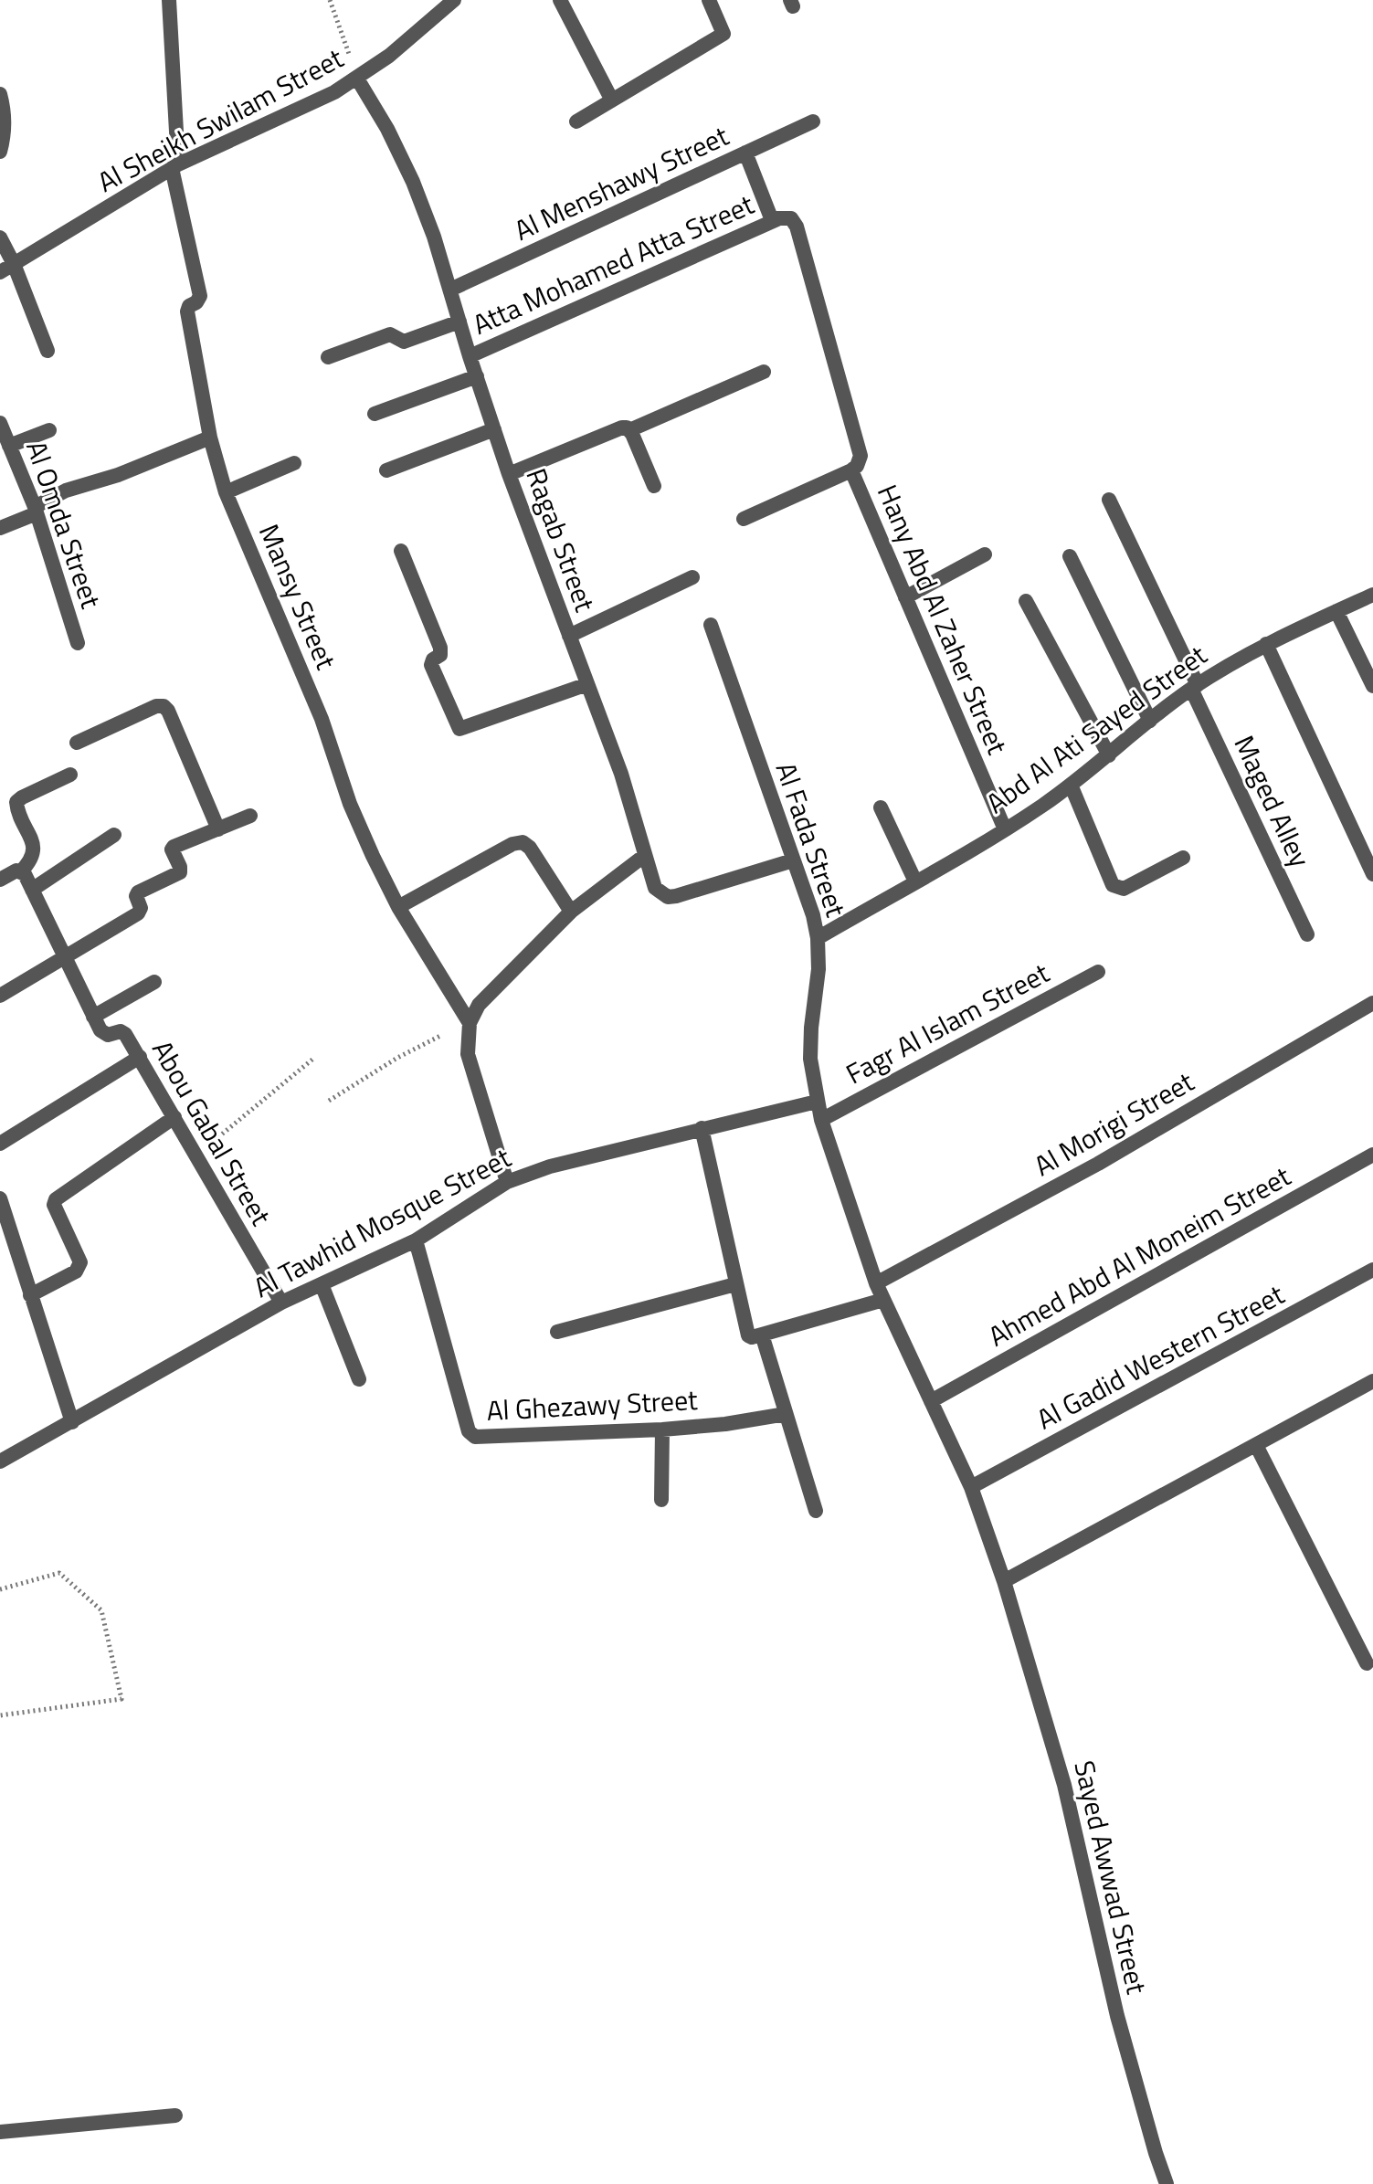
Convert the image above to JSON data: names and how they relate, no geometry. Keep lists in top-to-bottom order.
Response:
{
  "streets": {
    "street": [
      "Al Sheikh Swilam Street",
      "Al Menshawy Street",
      "Atta Mohamed Atta Street",
      "Al Omda Street",
      "Ragab Street",
      "Mansy Street",
      "Hany Abd Al Zaher Street",
      "Abd Al Ati Sayed Street",
      "Maged Alley",
      "Al Fada Street",
      "Fagr Al Islam Street",
      "Al Morigi Street",
      "Abou Gabal Street",
      "Al Tawhid Mosque Street",
      "Ahmed Abd Al Moneim Street",
      "Al Gadid Western Street",
      "Al Ghezawy Street",
      "Sayed Awwad Street"
    ]
  },
  "crossings": [
    ["Al Sheikh Swilam Street", "Ragab Street"],
    ["Al Sheikh Swilam Street", "Mansy Street"],
    ["Al Menshawy Street", "Ragab Street"],
    ["Atta Mohamed Atta Street", "Ragab Street"],
    ["Ragab Street", "Al Fada Street"],
    ["Hany Abd Al Zaher Street", "Abd Al Ati Sayed Street"],
    ["Abd Al Ati Sayed Street", "Maged Alley"],
    ["Abd Al Ati Sayed Street", "Al Fada Street"],
    ["Al Fada Street", "Fagr Al Islam Street"],
    ["Al Fada Street", "Al Tawhid Mosque Street"],
    ["Al Fada Street", "Sayed Awwad Street"],
    ["Fagr Al Islam Street", "Sayed Awwad Street"],
    ["Al Morigi Street", "Sayed Awwad Street"],
    ["Abou Gabal Street", "Al Tawhid Mosque Street"],
    ["Al Tawhid Mosque Street", "Al Ghezawy Street"],
    ["Ahmed Abd Al Moneim Street", "Sayed Awwad Street"],
    ["Al Gadid Western Street", "Sayed Awwad Street"]
  ]
}
